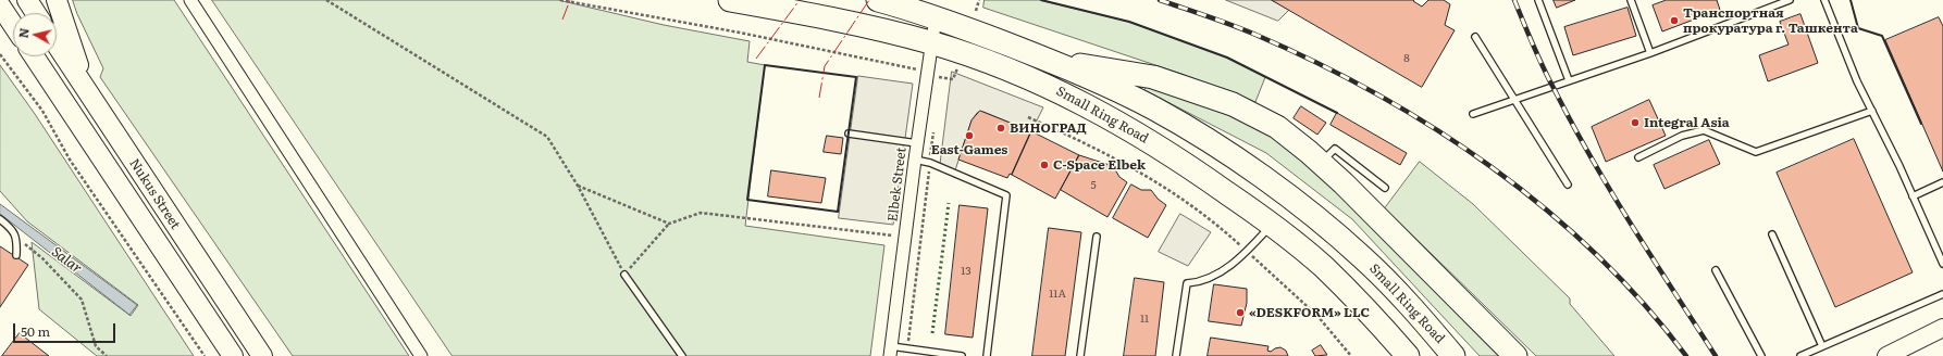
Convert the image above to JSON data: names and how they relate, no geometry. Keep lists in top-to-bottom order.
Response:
{
  "streets": {
    "highway": ["Small Ring Road"],
    "main road": ["Nukus Street"],
    "street": ["Elbek Street"]
  },
  "crossings": [
    ["Small Ring Road", "Elbek Street"]
  ],
  "water": ["Salar"],
  "places": [
    "Транспортная прокуратура г. Ташкента",
    "Integral Asia",
    "ВИНОГРАД",
    "East-Games",
    "C-Space Elbek",
    "«DESKFORM» LLC"
  ],
  "house_numbers": [
    "8",
    "5",
    "13",
    "11A",
    "11"
  ],
  "scale_bar": "50 m",
  "north": "left"
}
